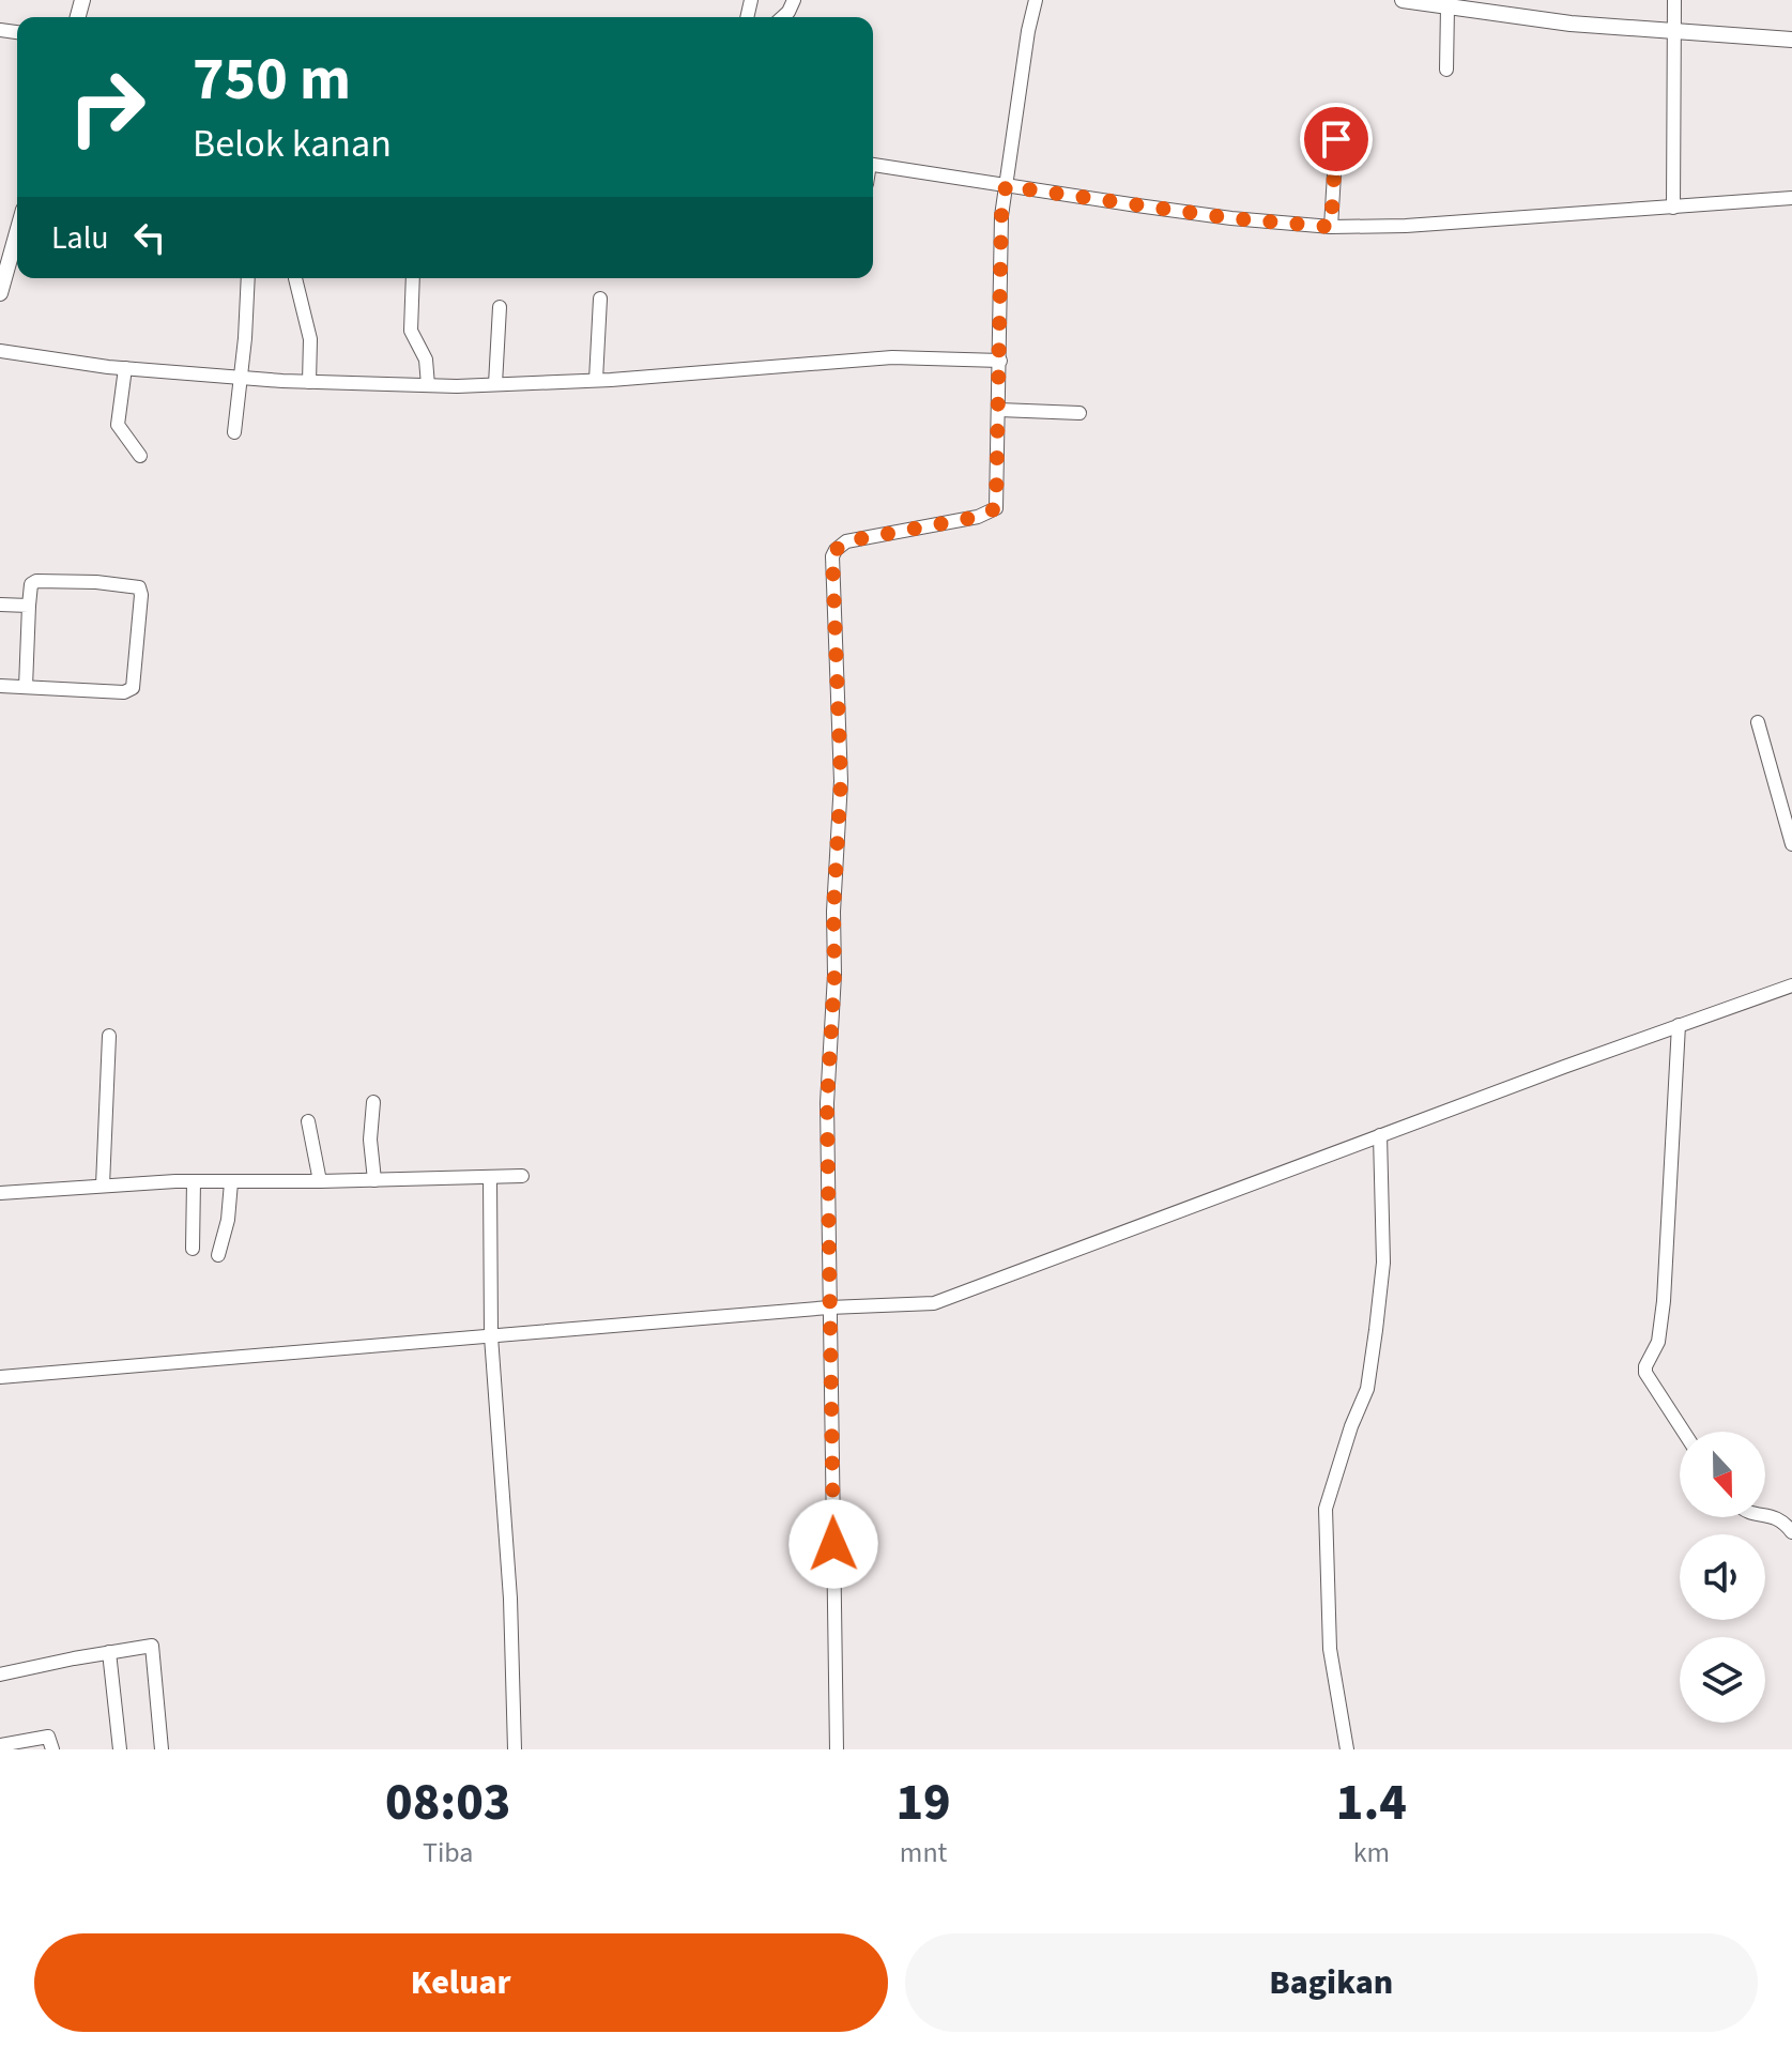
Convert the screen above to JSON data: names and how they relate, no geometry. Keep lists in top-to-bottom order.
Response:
{
  "north": "bottom",
  "page": {
    "turn": ["750 m", "Belok kanan"],
    "then": "Lalu",
    "eta": [
      "08:03",
      "Tiba",
      "19",
      "mnt",
      "1.4",
      "km"
    ],
    "buttons": ["Keluar", "Bagikan"]
  }
}
